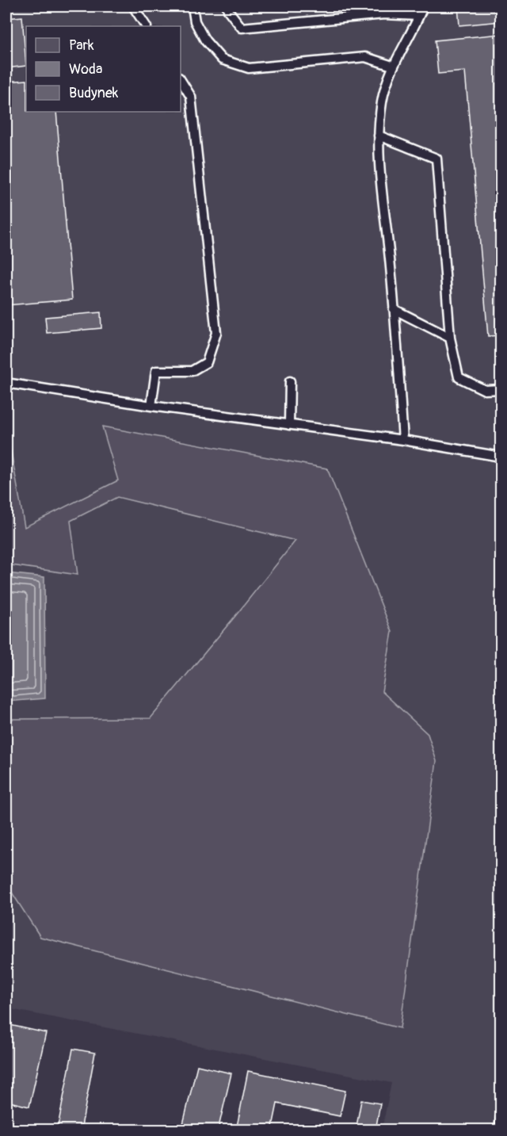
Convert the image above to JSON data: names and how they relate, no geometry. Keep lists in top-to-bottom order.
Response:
{
  "legend": ["Park", "Woda", "Budynek"]
}
